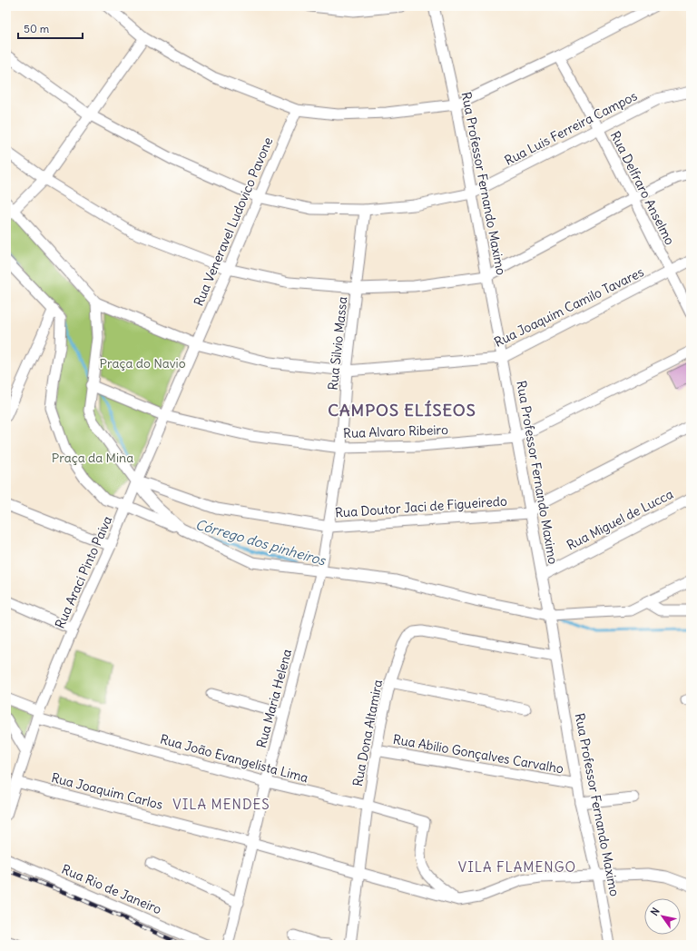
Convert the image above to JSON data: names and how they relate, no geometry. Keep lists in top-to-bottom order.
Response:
{
  "streets": {
    "street": [
      "Rua Luis Ferreira Campos",
      "Rua Professor Fernando Maximo",
      "Rua Delfraro Anselmo",
      "Rua Veneravel Ludovico Pavone",
      "Rua Joaquim Camilo Tavares",
      "Rua Silvio Massa",
      "Rua Alvaro Ribeiro",
      "Rua Doutor Jaci de Figueiredo",
      "Rua Miguel de Lucca",
      "Rua Araci Pinto Paiva",
      "Rua Maria Helena",
      "Rua Dona Altamira",
      "Rua Abilio Gonçalves Carvalho",
      "Rua João Evangelista Lima",
      "Rua Joaquim Carlos",
      "Rua Rio de Janeiro"
    ]
  },
  "crossings": [
    ["Rua Luis Ferreira Campos", "Rua Professor Fernando Maximo"],
    ["Rua Luis Ferreira Campos", "Rua Delfraro Anselmo"],
    ["Rua Luis Ferreira Campos", "Rua Veneravel Ludovico Pavone"],
    ["Rua Luis Ferreira Campos", "Rua Silvio Massa"],
    ["Rua Professor Fernando Maximo", "Rua Joaquim Camilo Tavares"],
    ["Rua Professor Fernando Maximo", "Rua Alvaro Ribeiro"],
    ["Rua Professor Fernando Maximo", "Rua Doutor Jaci de Figueiredo"],
    ["Rua Professor Fernando Maximo", "Rua Miguel de Lucca"],
    ["Rua Professor Fernando Maximo", "Rua Dona Altamira"],
    ["Rua Professor Fernando Maximo", "Rua Abilio Gonçalves Carvalho"],
    ["Rua Delfraro Anselmo", "Rua Joaquim Camilo Tavares"],
    ["Rua Veneravel Ludovico Pavone", "Rua Joaquim Camilo Tavares"],
    ["Rua Veneravel Ludovico Pavone", "Rua Araci Pinto Paiva"],
    ["Rua Joaquim Camilo Tavares", "Rua Silvio Massa"],
    ["Rua Joaquim Camilo Tavares", "Rua Araci Pinto Paiva"],
    ["Rua Silvio Massa", "Rua Alvaro Ribeiro"],
    ["Rua Silvio Massa", "Rua Doutor Jaci de Figueiredo"],
    ["Rua Silvio Massa", "Rua Maria Helena"],
    ["Rua Alvaro Ribeiro", "Rua Araci Pinto Paiva"],
    ["Rua Doutor Jaci de Figueiredo", "Rua Araci Pinto Paiva"],
    ["Rua Araci Pinto Paiva", "Rua João Evangelista Lima"],
    ["Rua Araci Pinto Paiva", "Rua Joaquim Carlos"],
    ["Rua Maria Helena", "Rua João Evangelista Lima"],
    ["Rua Maria Helena", "Rua Joaquim Carlos"],
    ["Rua Dona Altamira", "Rua Abilio Gonçalves Carvalho"],
    ["Rua Dona Altamira", "Rua João Evangelista Lima"],
    ["Rua Dona Altamira", "Rua Joaquim Carlos"],
    ["Rua João Evangelista Lima", "Rua Joaquim Carlos"]
  ],
  "districts": ["CAMPOS ELÍSEOS", "VILA MENDES", "VILA FLAMENGO"],
  "water": ["Córrego dos pinheiros"],
  "parks": ["Praça do Navio", "Praça da Mina"],
  "scale_bar": "50 m",
  "north": "top left"
}
